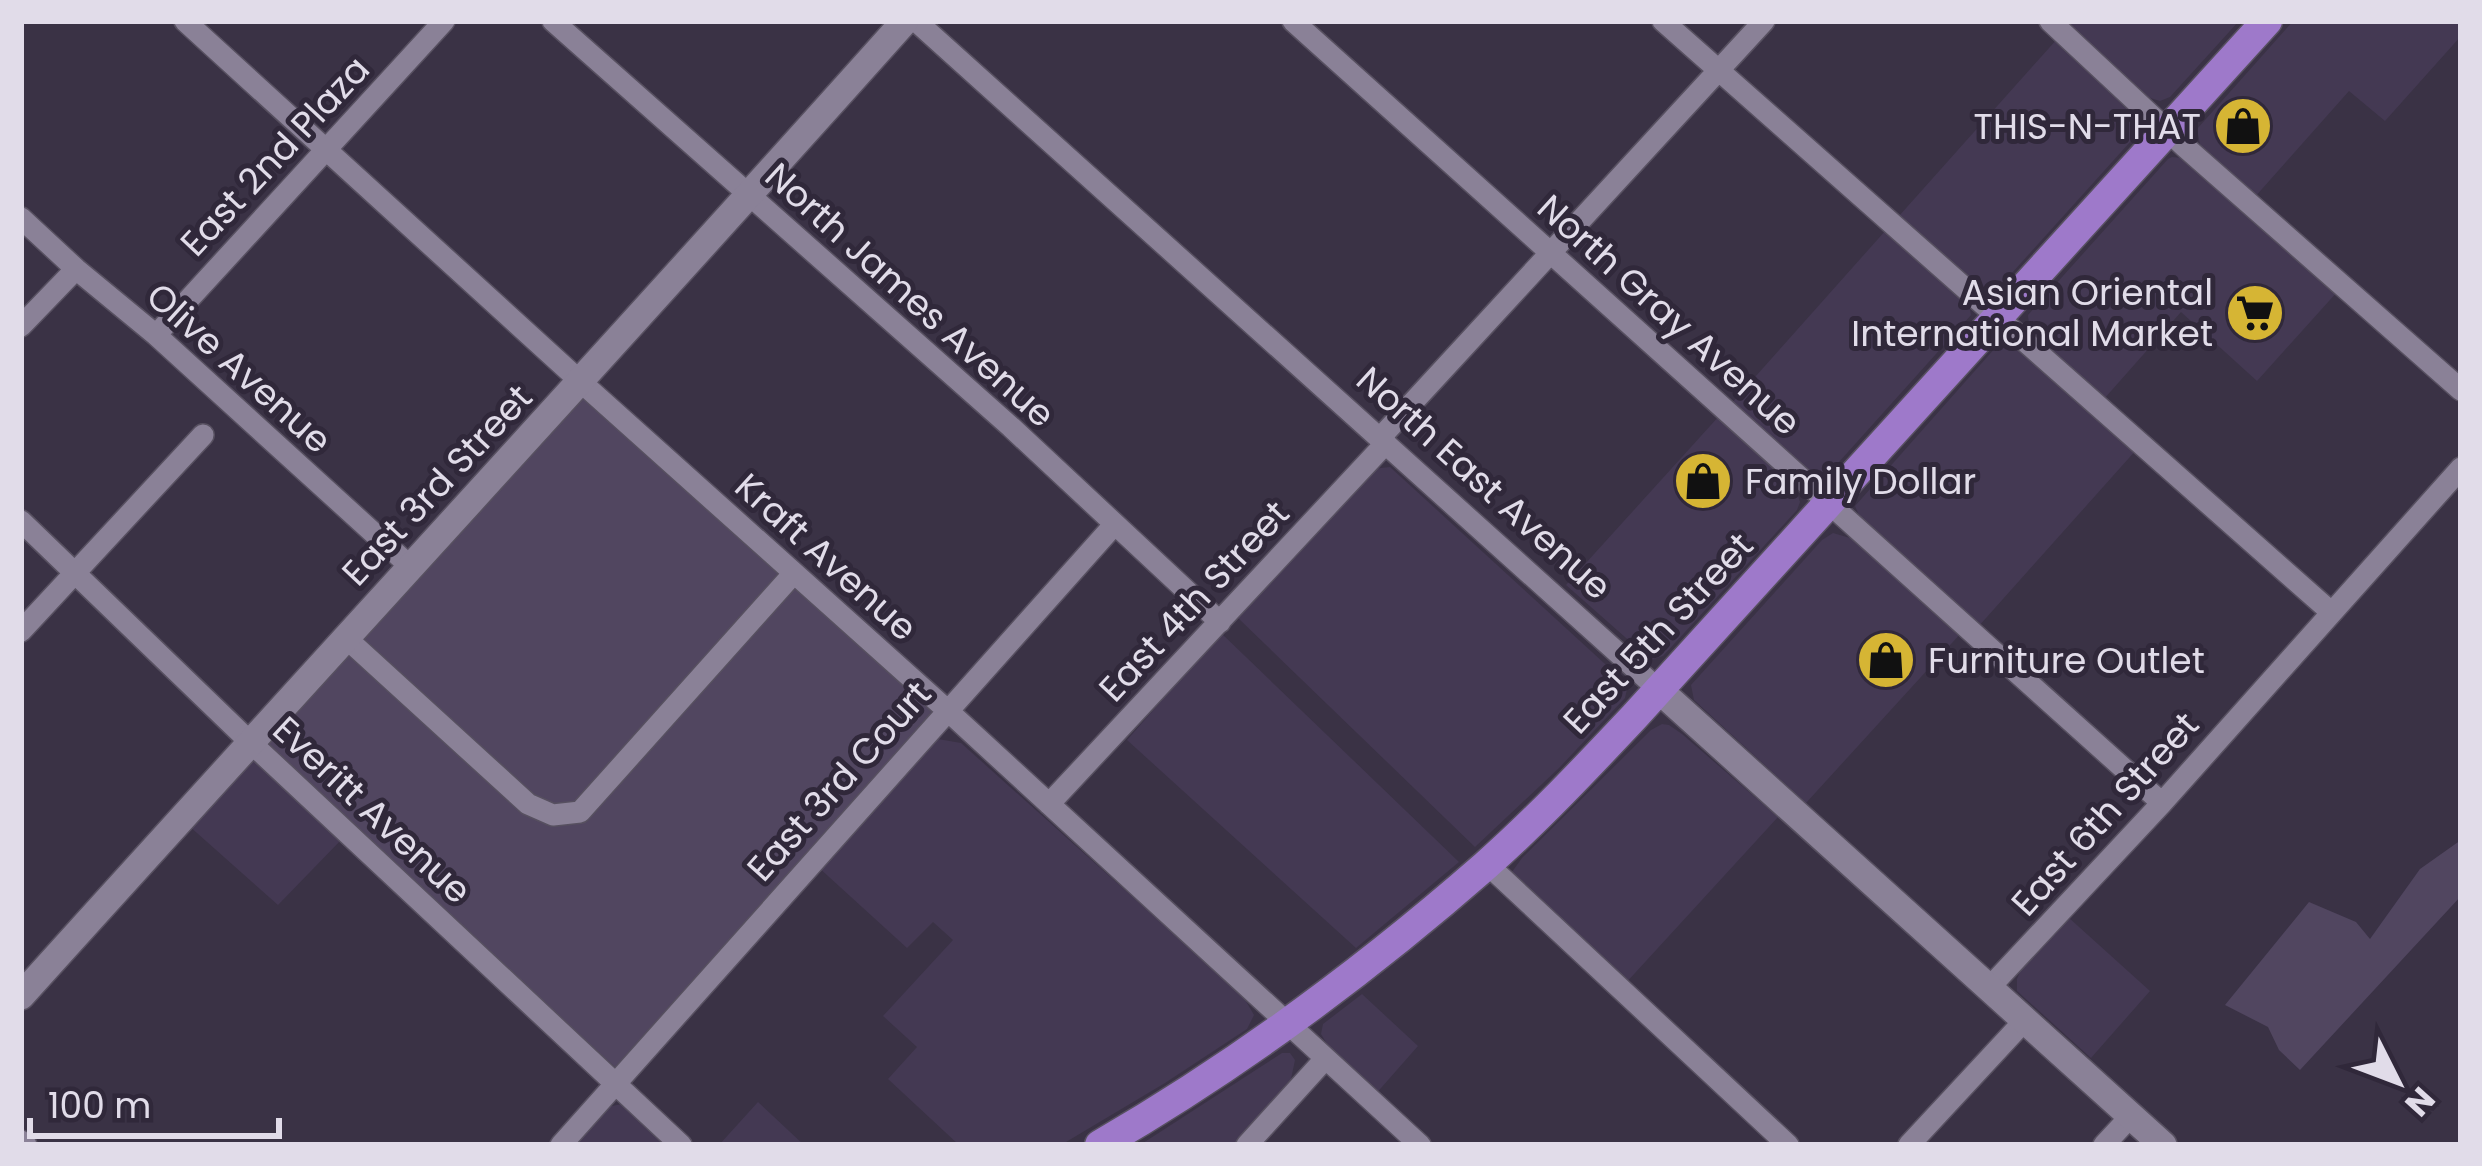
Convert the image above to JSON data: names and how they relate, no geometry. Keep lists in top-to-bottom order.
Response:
{
  "streets": {
    "main road": ["East 5th Street"],
    "street": [
      "East 2nd Plaza",
      "North James Avenue",
      "North Gray Avenue",
      "Olive Avenue",
      "North East Avenue",
      "East 3rd Street",
      "Kraft Avenue",
      "East 4th Street",
      "East 3rd Court",
      "Everitt Avenue",
      "East 6th Street"
    ]
  },
  "crossings": [
    ["East 2nd Plaza", "Olive Avenue"],
    ["East 2nd Plaza", "Kraft Avenue"],
    ["North James Avenue", "East 3rd Street"],
    ["North James Avenue", "East 4th Street"],
    ["North James Avenue", "East 3rd Court"],
    ["North Gray Avenue", "East 4th Street"],
    ["North Gray Avenue", "East 5th Street"],
    ["North Gray Avenue", "East 6th Street"],
    ["Olive Avenue", "East 3rd Street"],
    ["North East Avenue", "East 4th Street"],
    ["North East Avenue", "East 5th Street"],
    ["North East Avenue", "East 6th Street"],
    ["East 3rd Street", "Kraft Avenue"],
    ["East 3rd Street", "Everitt Avenue"],
    ["Kraft Avenue", "East 4th Street"],
    ["Kraft Avenue", "East 5th Street"],
    ["Kraft Avenue", "East 3rd Court"],
    ["East 3rd Court", "Everitt Avenue"]
  ],
  "places": {
    "shop": ["THIS-N-THAT", "Family Dollar", "Furniture Outlet"],
    "supermarket": ["Asian Oriental International Market"]
  },
  "scale_bar": "100 m",
  "north": "bottom right"
}
